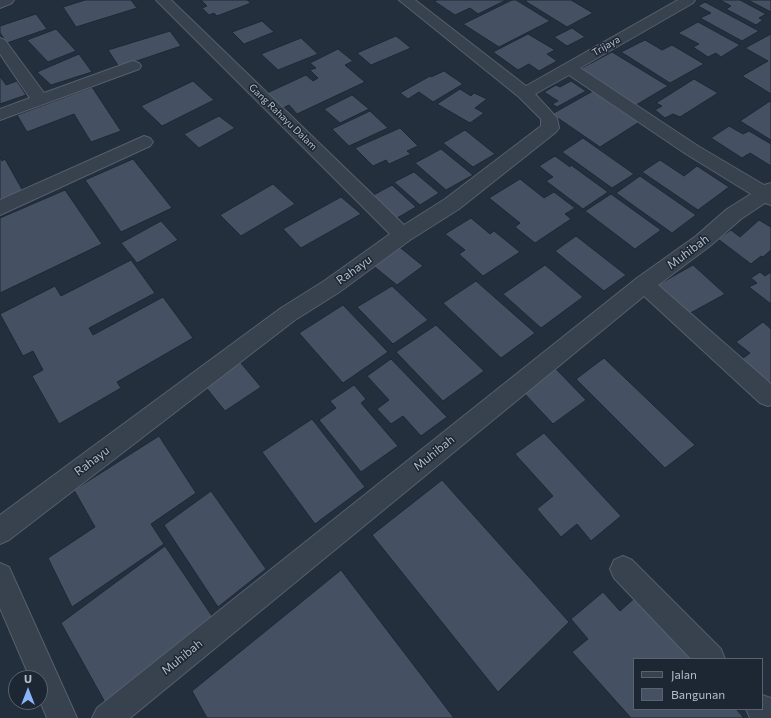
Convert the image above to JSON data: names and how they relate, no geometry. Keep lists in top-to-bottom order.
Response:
{
  "streets": {
    "street": [
      "Trijaya",
      "Gang Rahayu Dalam",
      "Muhibah",
      "Rahayu"
    ]
  },
  "crossings": [
    ["Trijaya", "Rahayu"],
    ["Gang Rahayu Dalam", "Rahayu"]
  ],
  "legend": ["Jalan", "Bangunan"],
  "north": "top"
}
